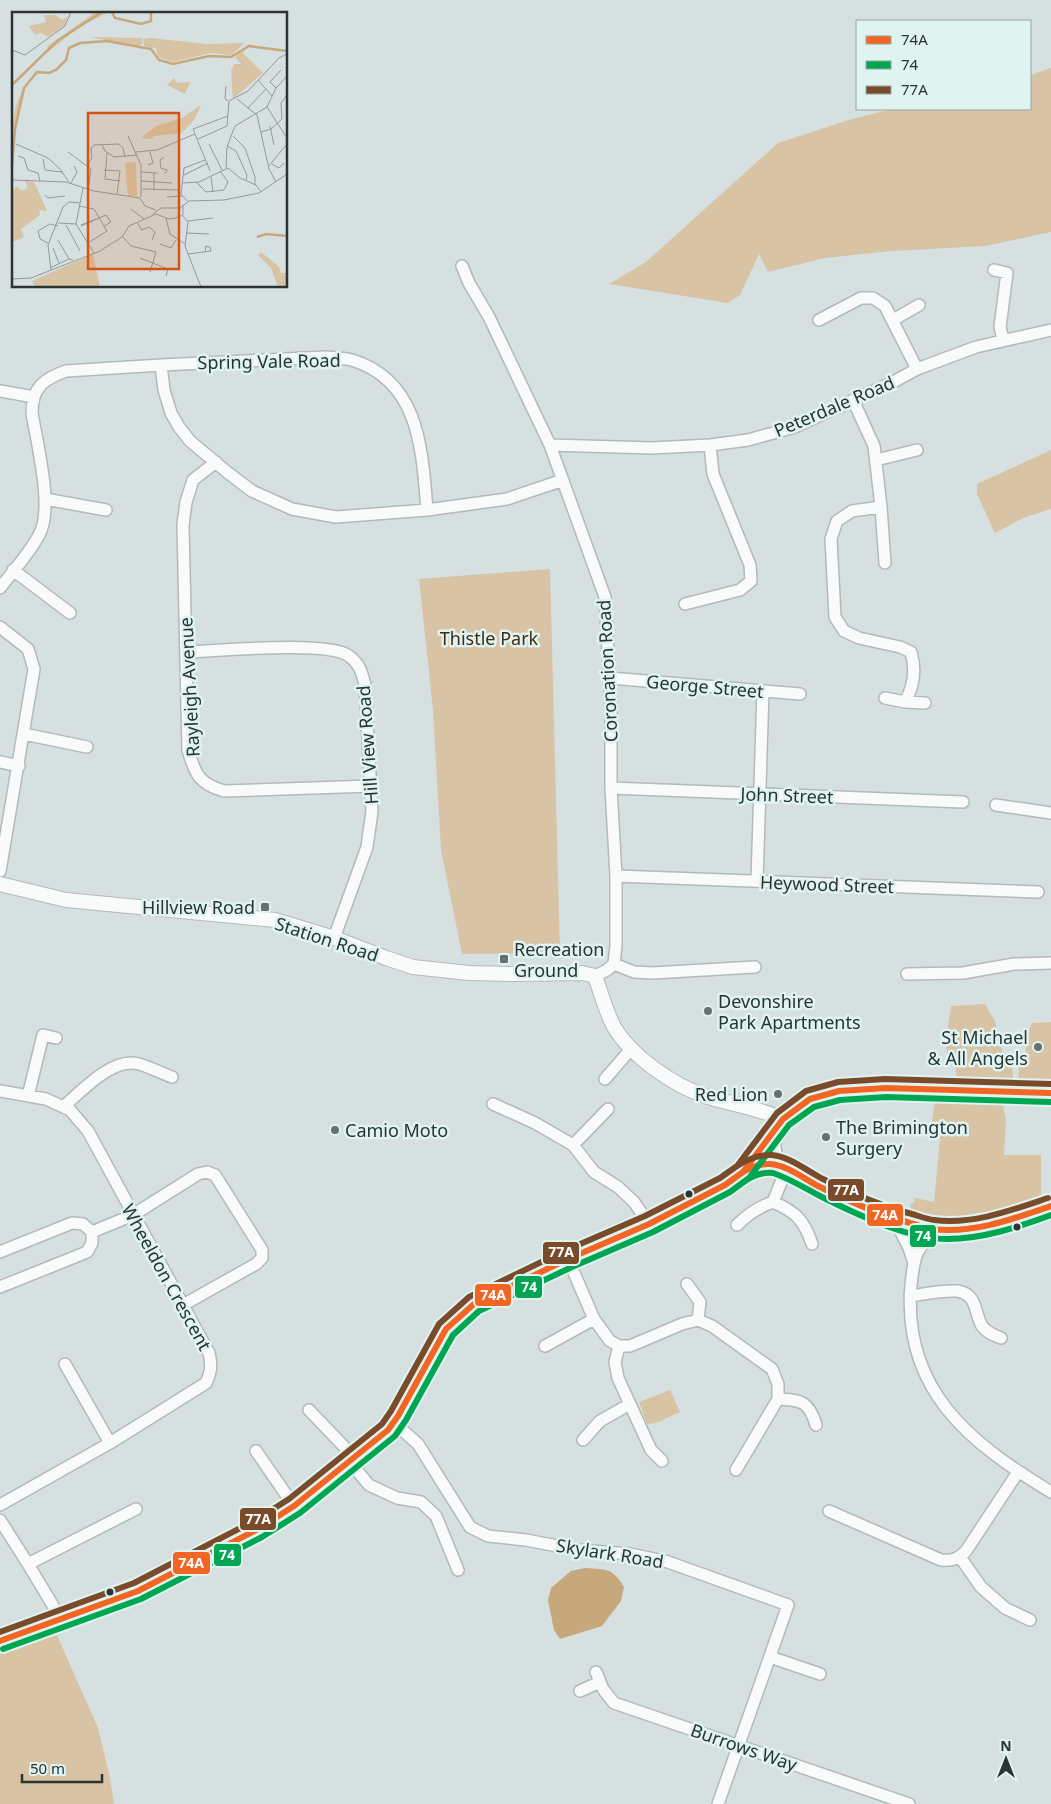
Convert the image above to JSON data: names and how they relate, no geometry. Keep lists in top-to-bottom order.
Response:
{
  "streets": {
    "main road": ["Station Road"],
    "street": [
      "Spring Vale Road",
      "Peterdale Road",
      "Coronation Road",
      "George Street",
      "Rayleigh Avenue",
      "Hill View Road",
      "John Street",
      "Heywood Street",
      "Wheeldon Crescent",
      "Skylark Road",
      "Burrows Way"
    ]
  },
  "crossings": [
    ["Peterdale Road", "Coronation Road"],
    ["Coronation Road", "George Street"],
    ["Coronation Road", "John Street"],
    ["Coronation Road", "Heywood Street"],
    ["Rayleigh Avenue", "Hill View Road"],
    ["Hill View Road", "Station Road"],
    ["Skylark Road", "Burrows Way"]
  ],
  "parks": ["Thistle Park"],
  "places": {
    "transit": ["Hillview Road", "Recreation Ground"],
    "other": [
      "Devonshire Park Apartments",
      "St Michael & All Angels",
      "Red Lion",
      "Camio Moto",
      "The Brimington Surgery"
    ]
  },
  "lines": ["transit line 77A", "transit line 74A", "transit line 74"],
  "legend": ["74A", "74", "77A"],
  "scale_bar": "50 m",
  "north": "top"
}
